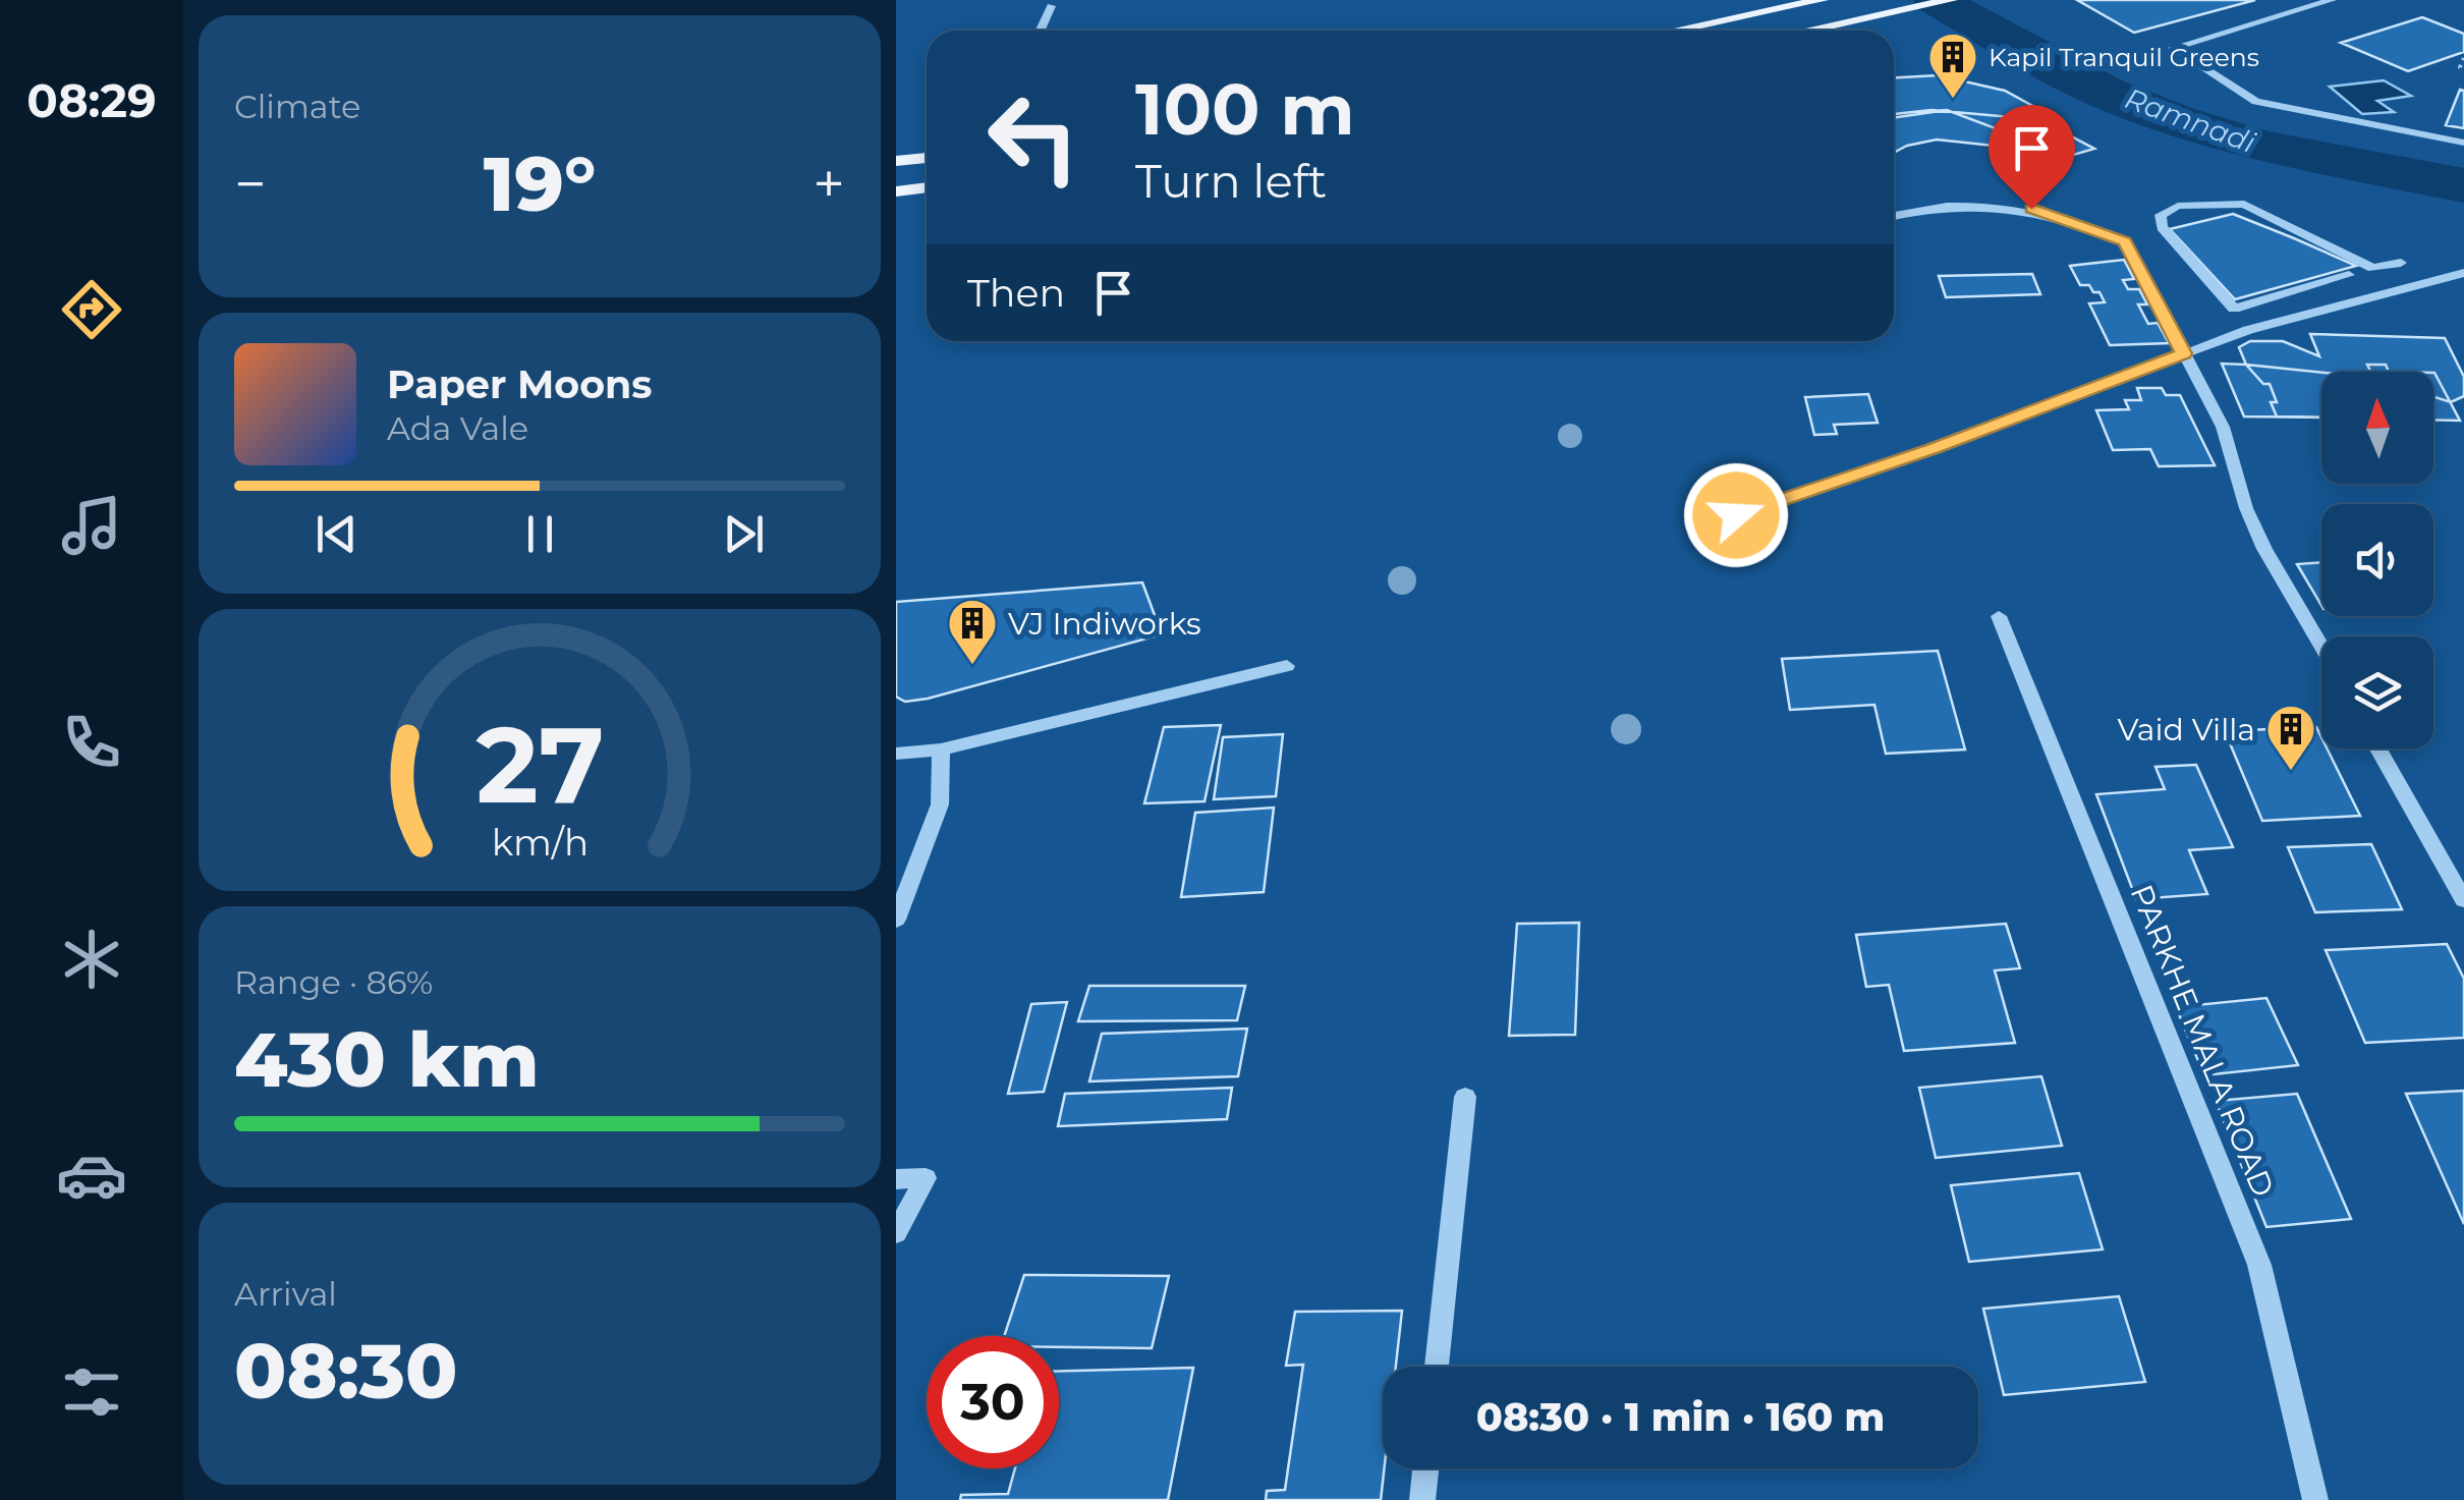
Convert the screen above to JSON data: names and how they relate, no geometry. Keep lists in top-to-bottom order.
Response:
{
  "streets": {
    "street": ["PARKHE MALA ROAD"]
  },
  "water": ["Ramnadi"],
  "places": {
    "building": ["Kapil Tranquil Greens", "VJ Indiworks", "Vaid Villa"]
  },
  "north": "top",
  "page": {
    "tabs": "08:29",
    "tile": [
      "Climate",
      ["Range · 86%", "430 km"],
      ["Arrival", "08:30"]
    ],
    "turn": ["100 m", "Turn left"],
    "heat": ["−", "19°", "+"],
    "then": "Then",
    "song": ["Paper Moons", "Ada Vale"],
    "limit": "30",
    "trip": "08:30 · 1 min · 160 m",
    "gauge": ["27", "km/h"]
  }
}
